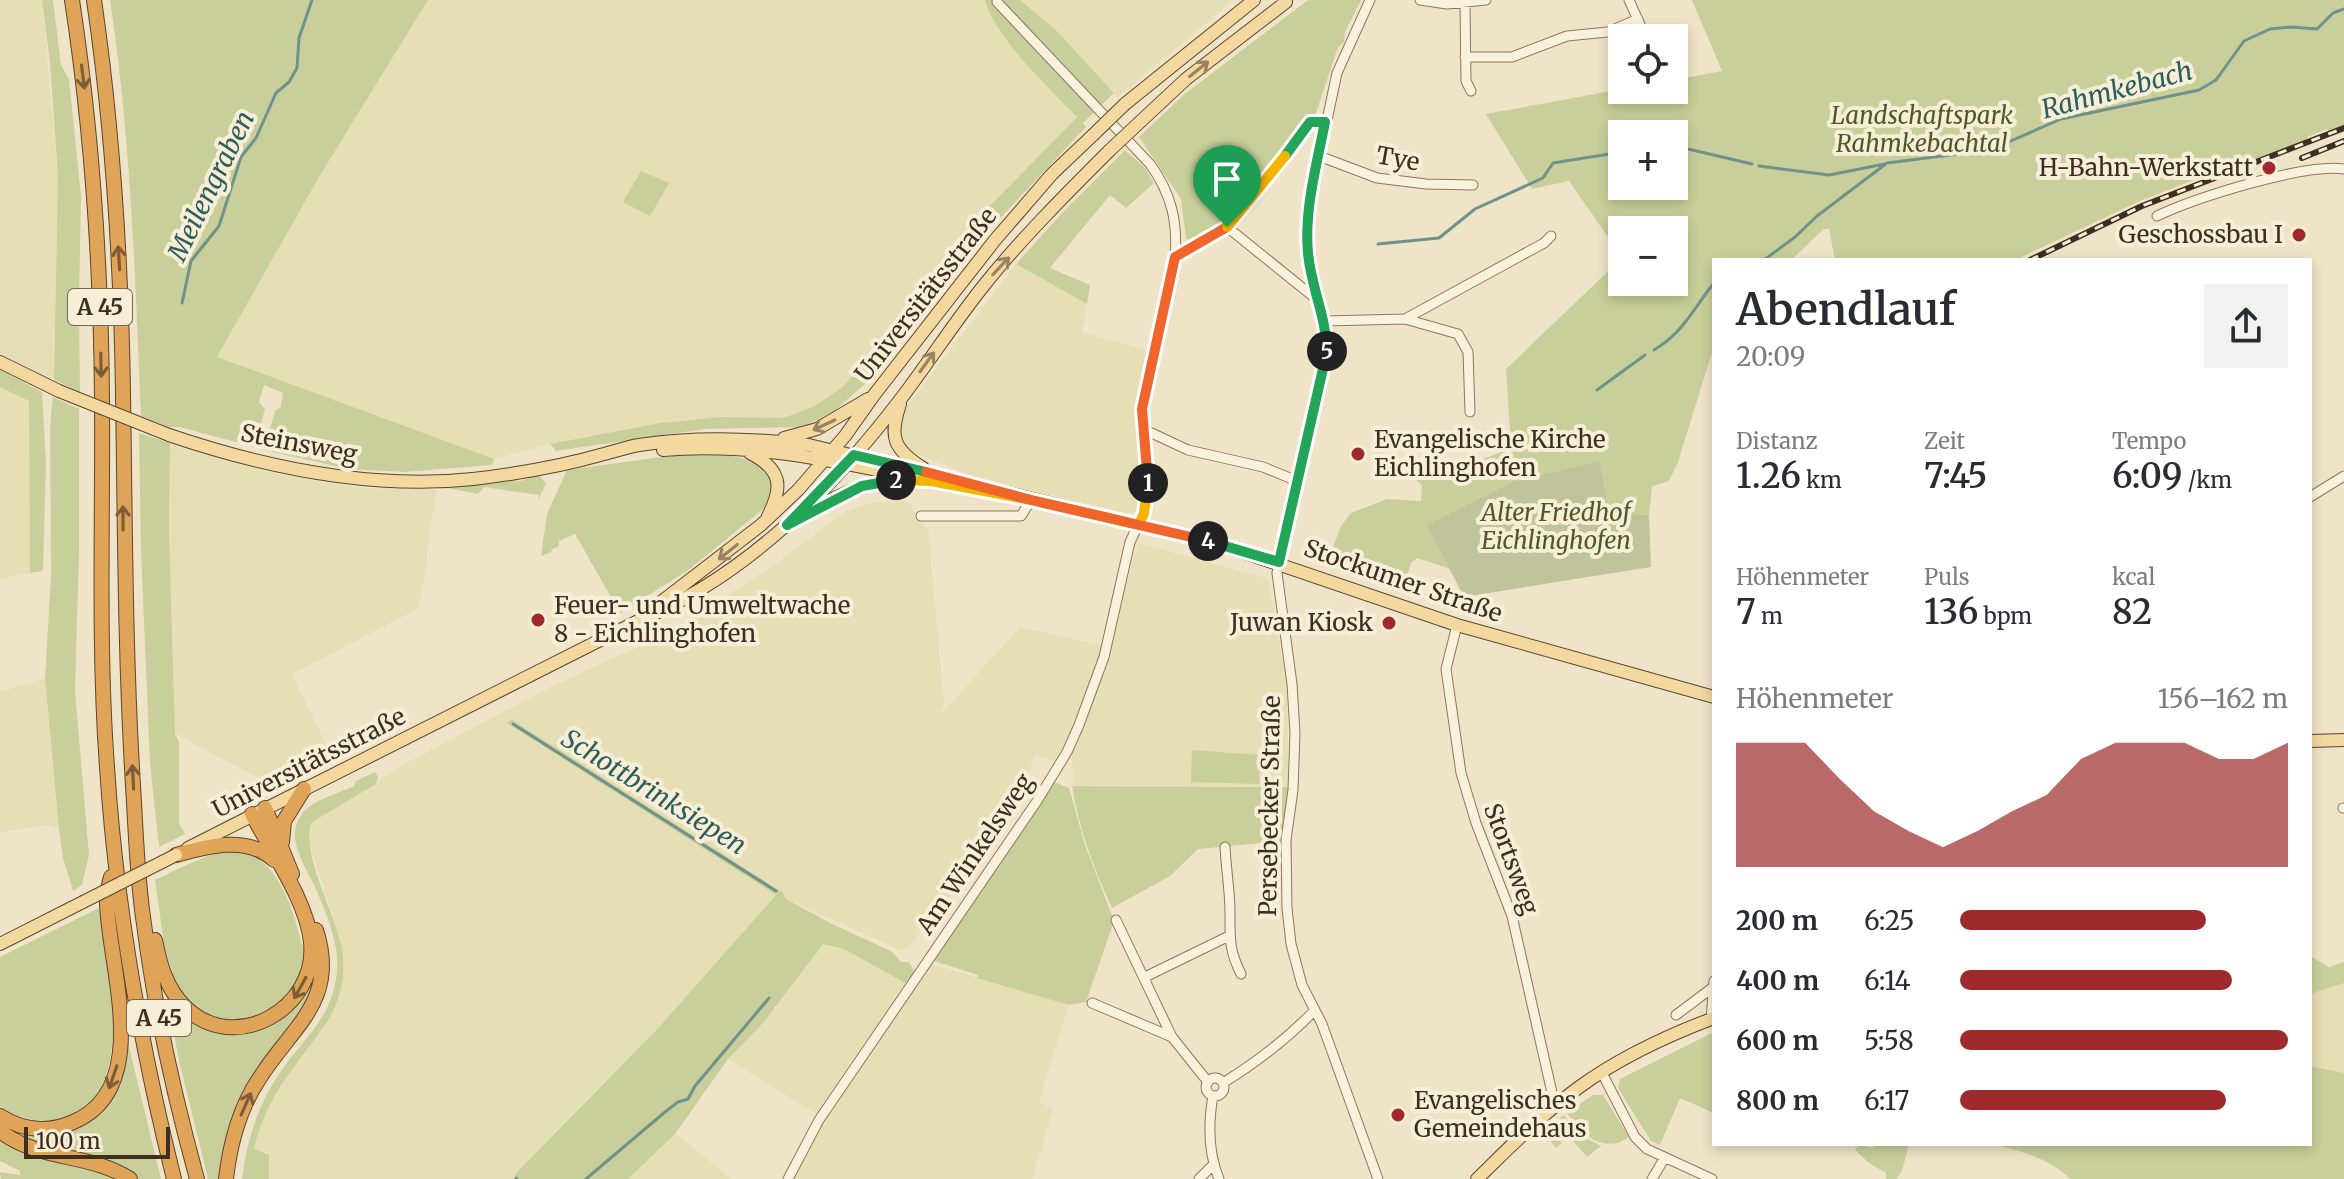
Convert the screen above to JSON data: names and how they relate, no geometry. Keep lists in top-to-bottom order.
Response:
{
  "streets": {
    "highway": ["A 45"],
    "main road": ["Universitätsstraße", "Steinsweg", "Stockumer Straße"],
    "street": [
      "Tye",
      "Persebecker Straße",
      "Am Winkelsweg",
      "Stortsweg"
    ]
  },
  "crossings": [
    ["Tye", "Persebecker Straße"],
    ["Universitätsstraße", "Steinsweg"],
    ["Universitätsstraße", "Stockumer Straße"],
    ["Steinsweg", "Stockumer Straße"],
    ["Stockumer Straße", "Persebecker Straße"],
    ["Stockumer Straße", "Am Winkelsweg"],
    ["Stockumer Straße", "Stortsweg"]
  ],
  "water": ["Rahmkebach", "Meilengraben", "Schottbrinksiepen"],
  "parks": ["Landschaftspark Rahmkebachtal", "Alter Friedhof Eichlinghofen"],
  "places": [
    "H-Bahn-Werkstatt",
    "Geschossbau I",
    "Evangelische Kirche Eichlinghofen",
    "Feuer- und Umweltwache 8 - Eichlinghofen",
    "Juwan Kiosk",
    "Evangelisches Gemeindehaus"
  ],
  "scale_bar": "100 m",
  "page": {
    "map_buttons": ["+", "−"],
    "heading": ["Abendlauf", "20:09"],
    "pins": [
      "5",
      "2",
      "1",
      "4"
    ],
    "stats": [
      ["Distanz", "1.26 km"],
      ["Zeit", "7:45"],
      ["Tempo", "6:09 /km"],
      ["Höhenmeter", "7 m"],
      ["Puls", "136 bpm"],
      ["kcal", "82"]
    ],
    "chart": ["Höhenmeter", "156–162 m"],
    "list": [
      {
        "name": "200 m",
        "note": "6:25"
      },
      {
        "name": "400 m",
        "note": "6:14"
      },
      {
        "name": "600 m",
        "note": "5:58"
      },
      {
        "name": "800 m",
        "note": "6:17"
      }
    ],
    "scale": "100 m"
  }
}
